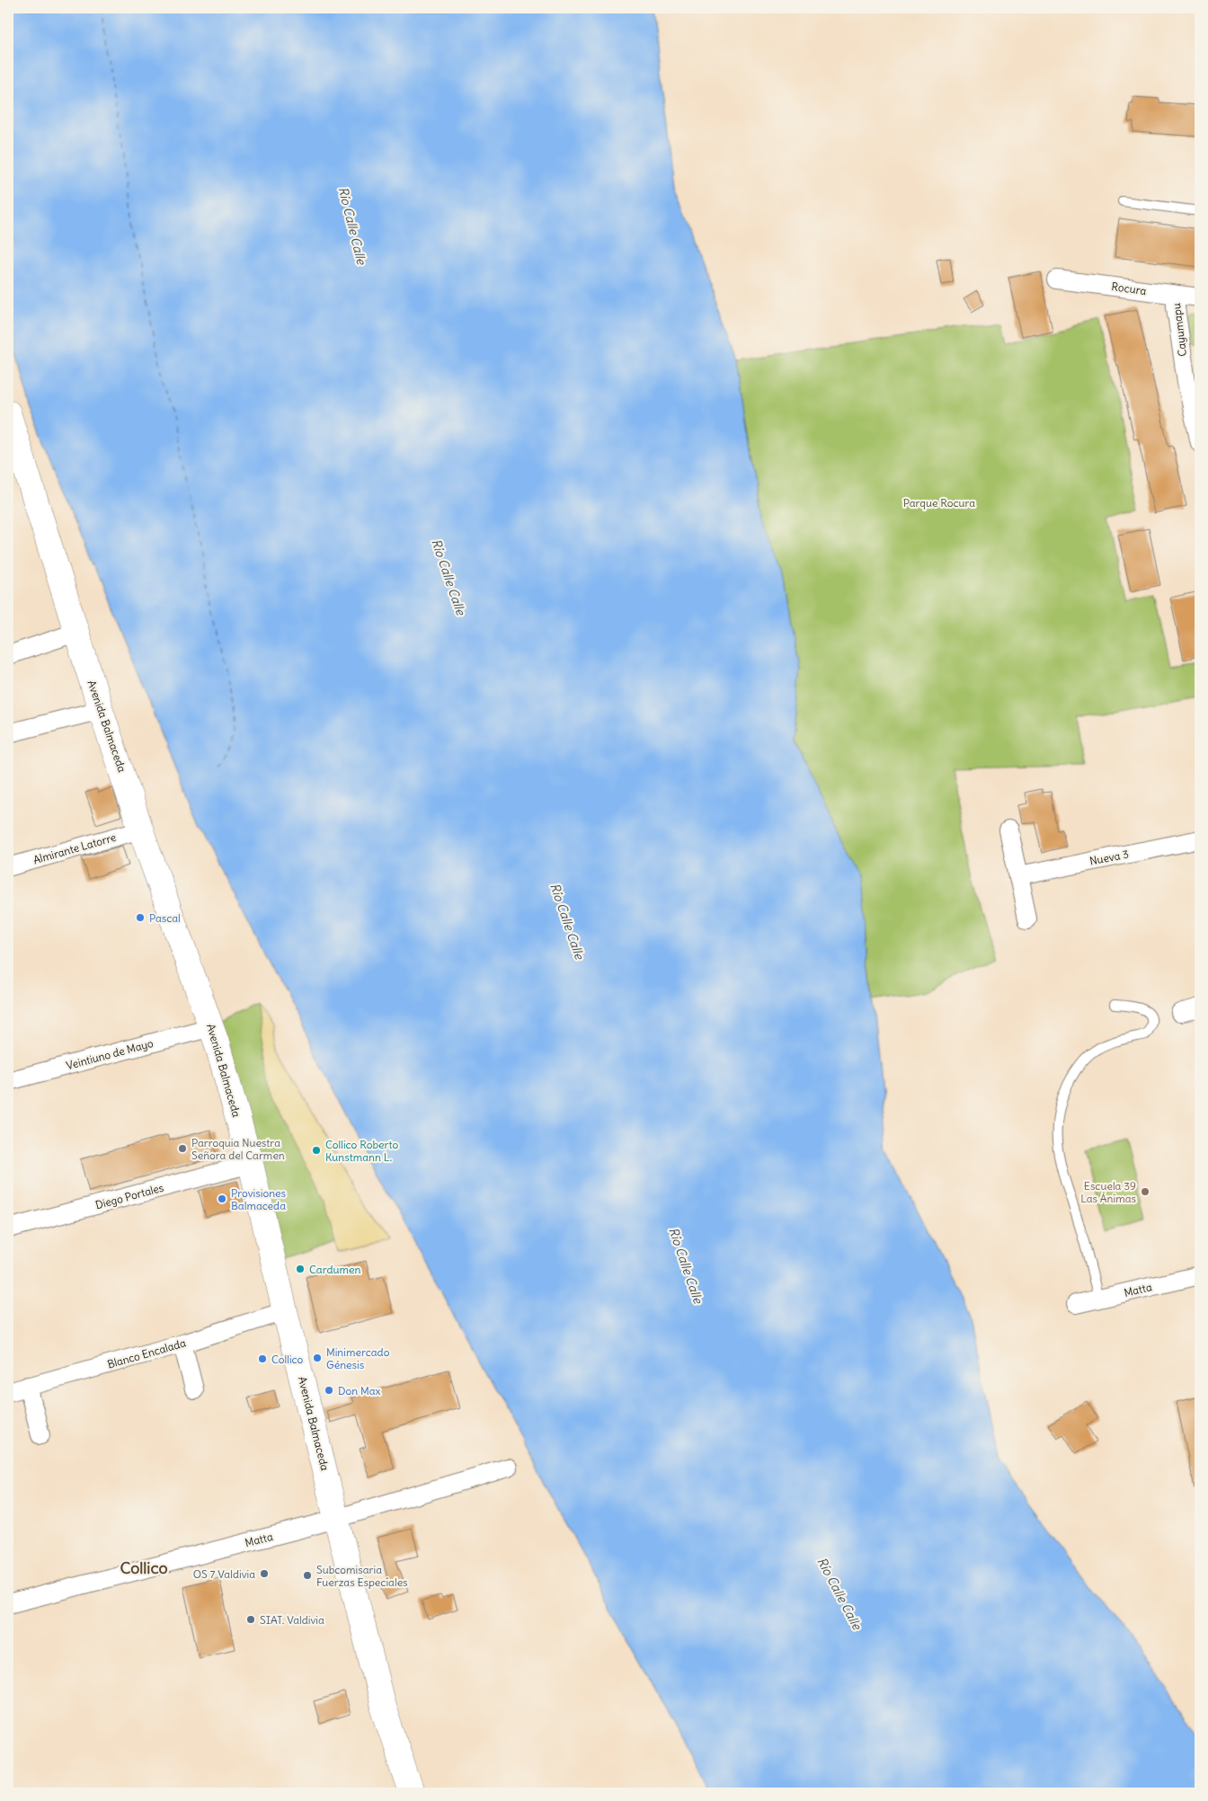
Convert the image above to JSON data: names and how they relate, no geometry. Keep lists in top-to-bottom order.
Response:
{
  "streets": {
    "main road": ["Avenida Balmaceda"],
    "street": [
      "Rocura",
      "Cayumapu",
      "Almirante Latorre",
      "Nueva 3",
      "Veintiuno de Mayo",
      "Diego Portales",
      "Matta",
      "Blanco Encalada"
    ]
  },
  "crossings": [
    ["Rocura", "Cayumapu"],
    ["Avenida Balmaceda", "Almirante Latorre"],
    ["Avenida Balmaceda", "Veintiuno de Mayo"],
    ["Avenida Balmaceda", "Diego Portales"],
    ["Avenida Balmaceda", "Matta"],
    ["Avenida Balmaceda", "Blanco Encalada"]
  ],
  "districts": ["Collico"],
  "water": ["Río Calle Calle"],
  "parks": ["Parque Rocura"],
  "places": [
    "Pascal",
    "Parroquia Nuestra Señora del Carmen",
    "Collico Roberto Kunstmann L.",
    "Escuela 39 Las Ánimas",
    "Provisiones Balmaceda",
    "Cardumen",
    "Minimercado Génesis",
    "Collico",
    "Don Max",
    "OS 7 Valdivia",
    "Subcomisaria Fuerzas Especiales",
    "SIAT. Valdivia"
  ]
}
